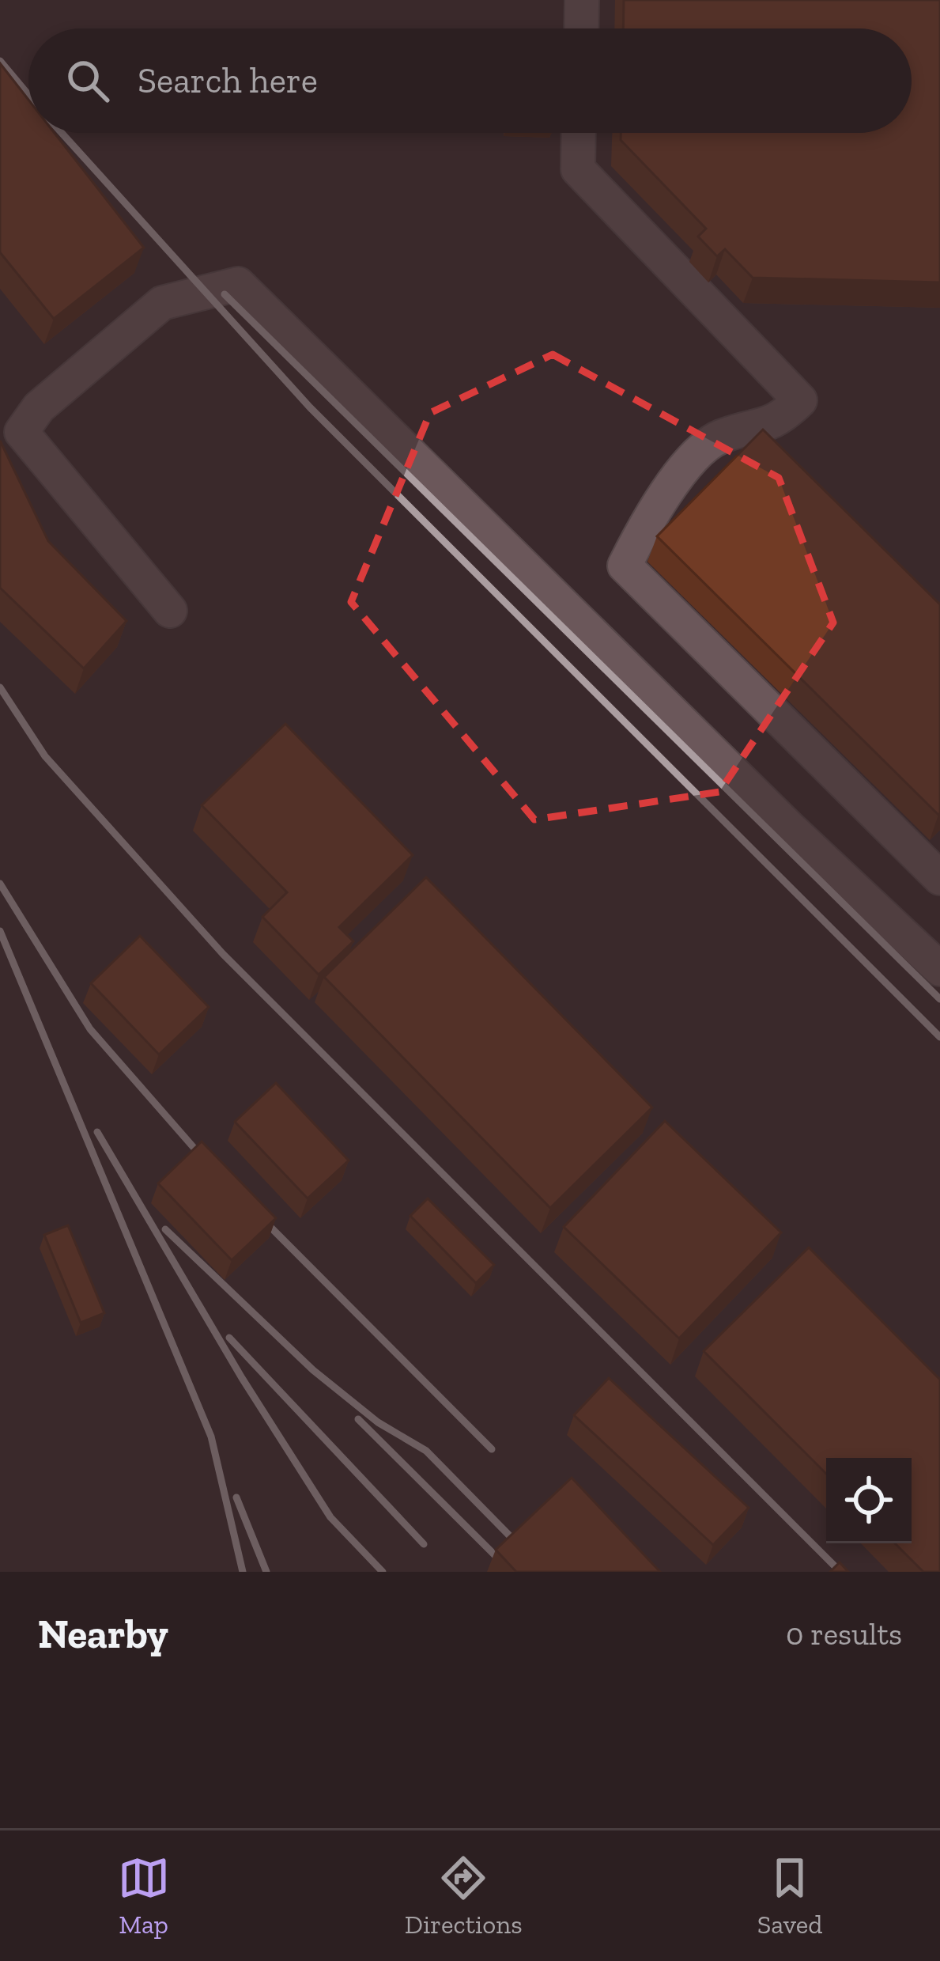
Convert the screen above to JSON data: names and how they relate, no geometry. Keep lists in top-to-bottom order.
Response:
{
  "page": {
    "search": "Search here",
    "heading": ["Nearby", "0 results"],
    "nav": ["Map", "Directions", "Saved"]
  }
}
